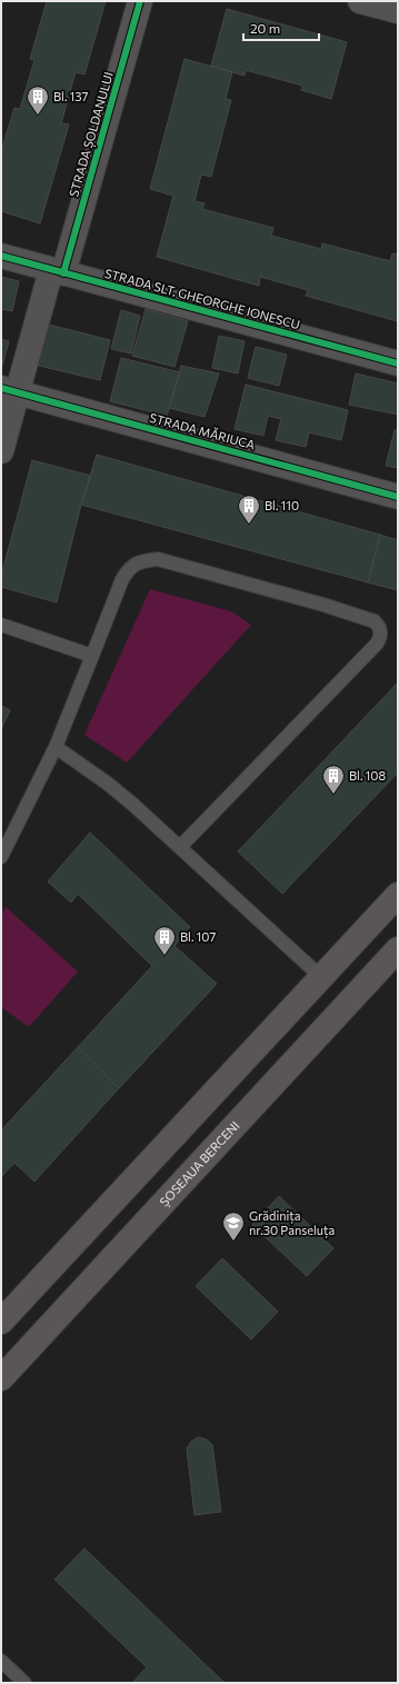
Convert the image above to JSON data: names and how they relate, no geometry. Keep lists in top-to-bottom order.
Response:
{
  "streets": {
    "main road": ["ȘOSEAUA BERCENI"],
    "street": ["STRADA ȘOLDANULUI", "STRADA SLT. GHEORGHE IONESCU", "STRADA MĂRIUCA"]
  },
  "crossings": [
    ["STRADA ȘOLDANULUI", "STRADA SLT. GHEORGHE IONESCU"],
    ["STRADA ȘOLDANULUI", "STRADA MĂRIUCA"]
  ],
  "places": {
    "building": [
      "Bl. 137",
      "Bl. 110",
      "Bl. 108",
      "Bl. 107"
    ],
    "school or university": ["Grădinița nr.30 Panseluța"]
  },
  "scale_bar": "20 m"
}
